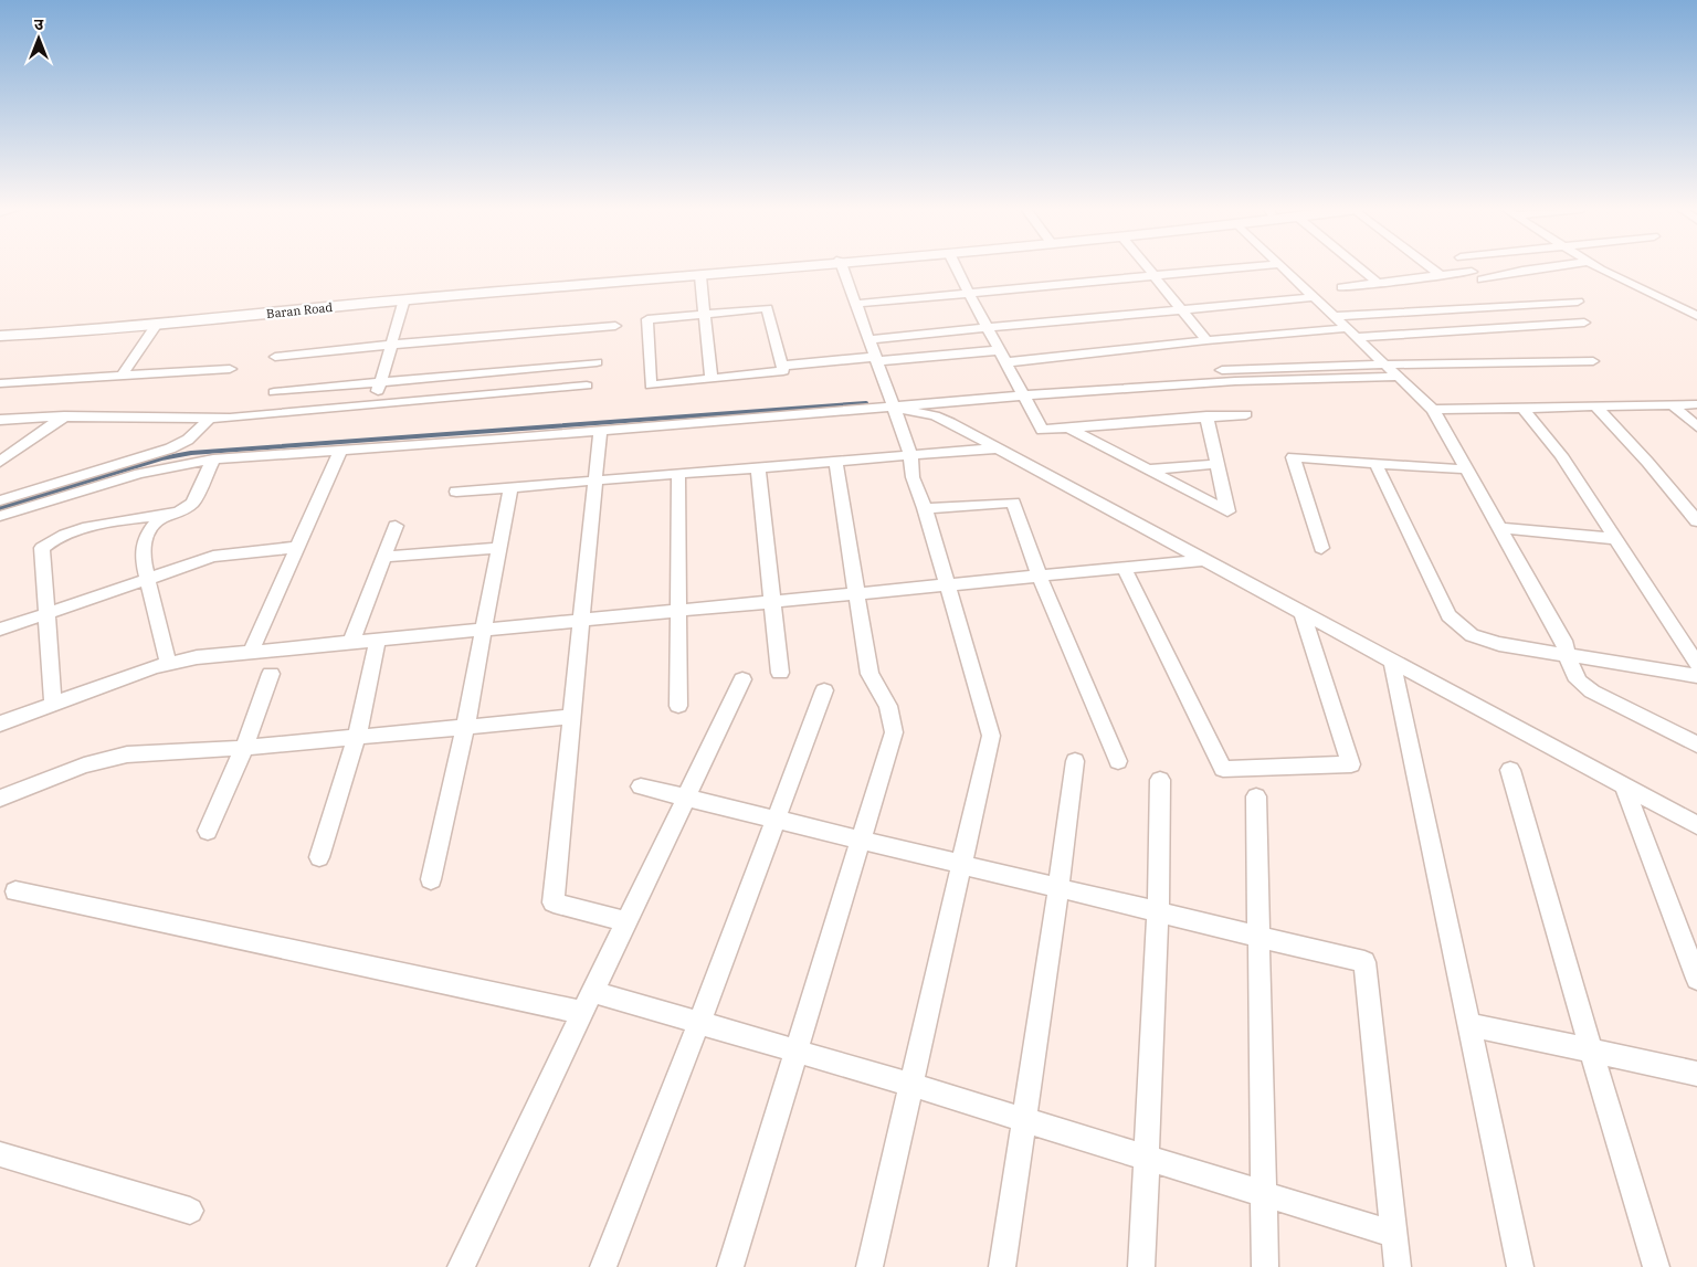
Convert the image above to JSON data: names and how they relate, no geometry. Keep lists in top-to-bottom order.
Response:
{
  "streets": {
    "main road": ["Baran Road"]
  },
  "north": "top"
}
